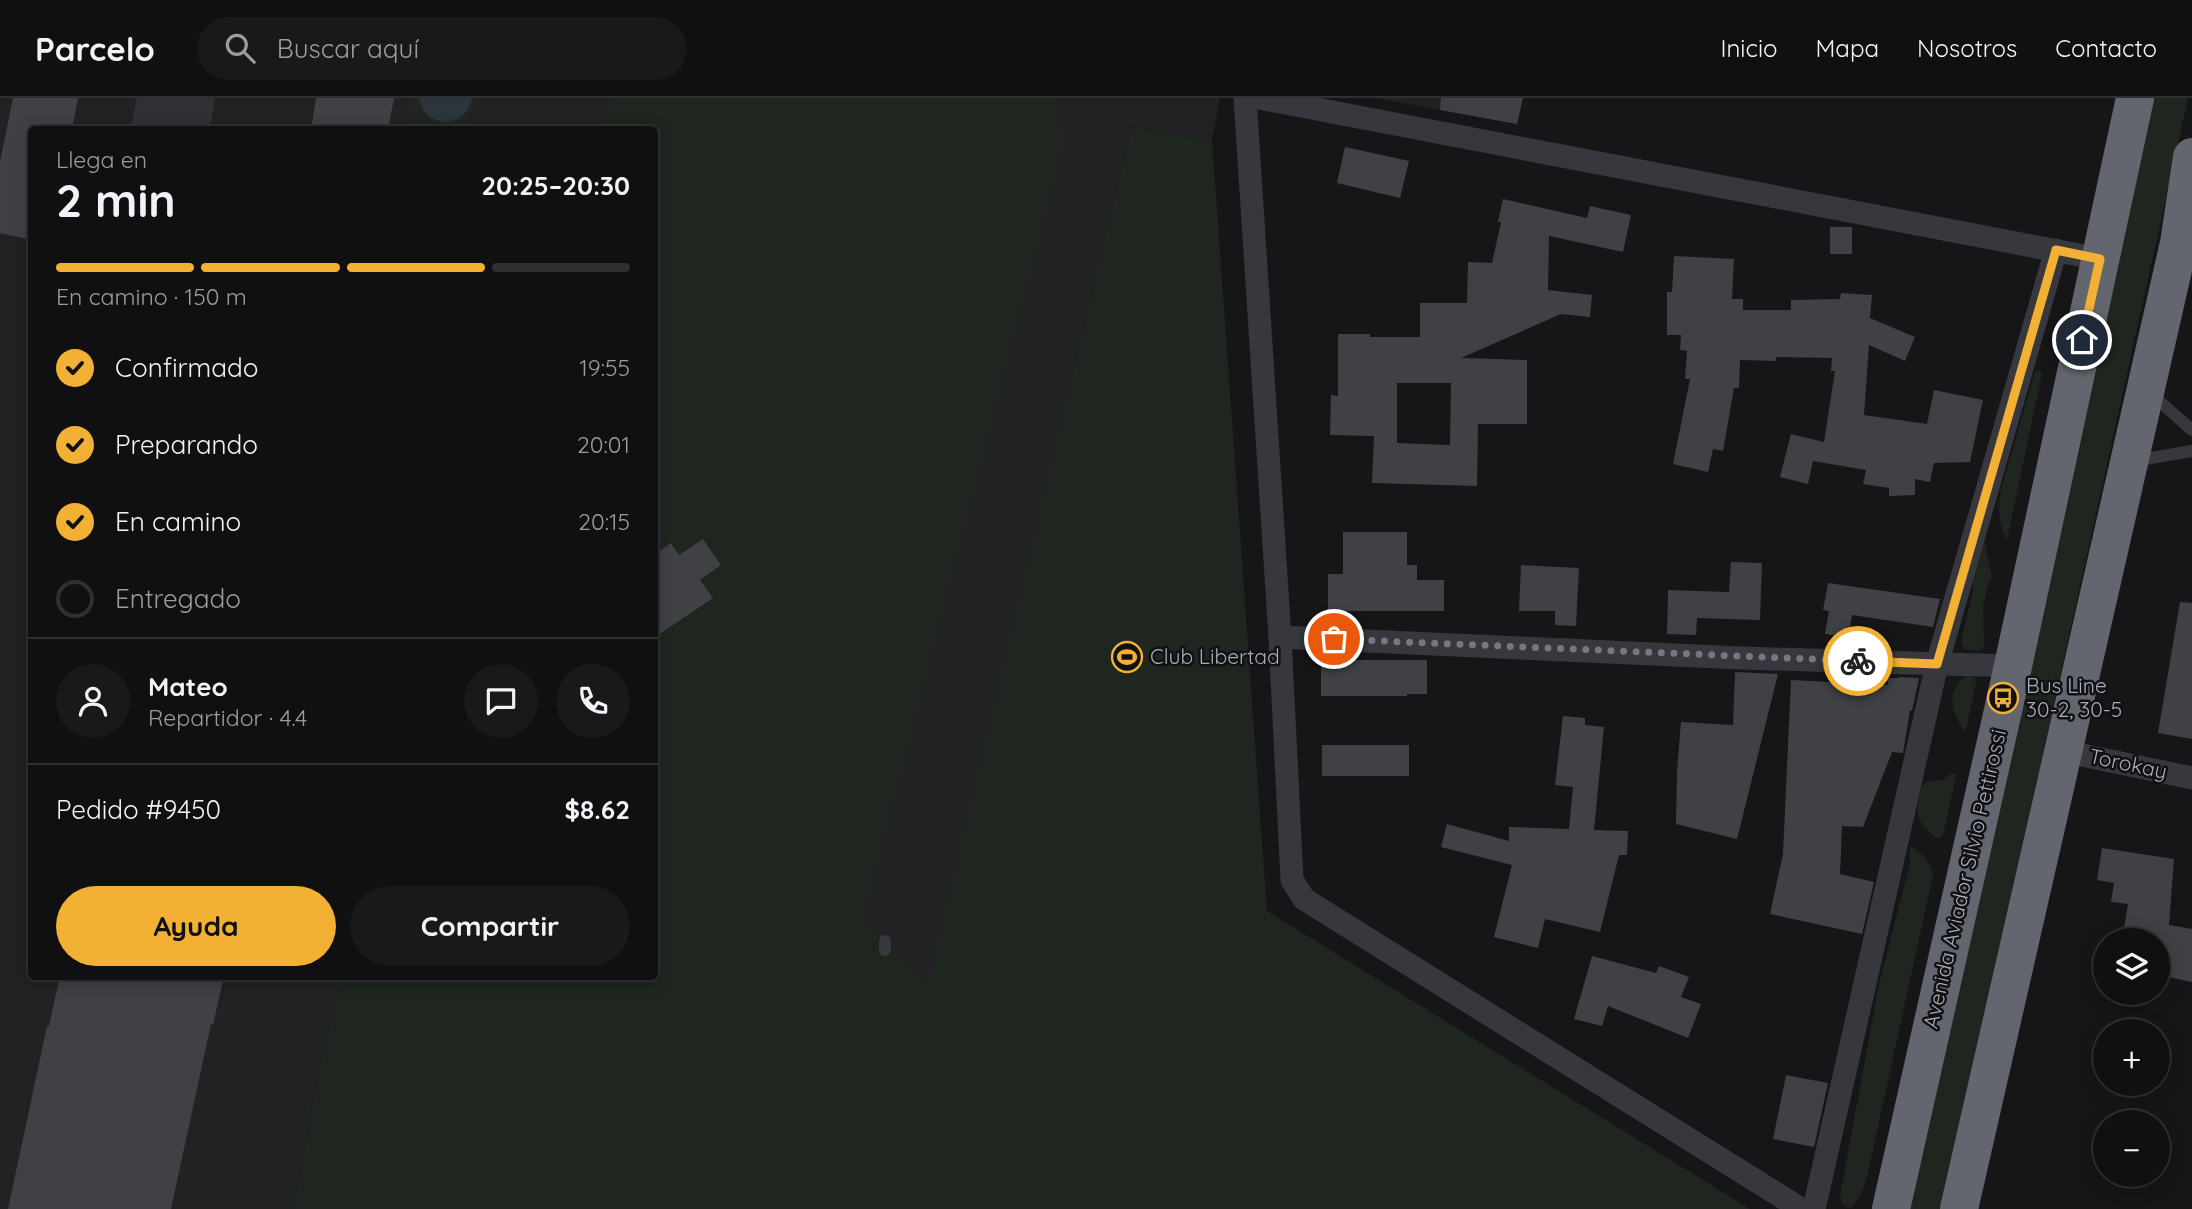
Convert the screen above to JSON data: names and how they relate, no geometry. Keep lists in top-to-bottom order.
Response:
{
  "streets": {
    "highway": ["Avenida Aviador Silvio Pettirossi"],
    "street": ["Torokay"]
  },
  "places": {
    "sports": ["Club Libertad"],
    "bus stop": ["Bus Line 30-2, 30-5"]
  },
  "page": {
    "header": "Parcelo",
    "search": "Buscar aquí",
    "nav": [
      "Inicio",
      "Mapa",
      "Nosotros",
      "Contacto"
    ],
    "heading": ["2 min", "Llega en", "20:25–20:30"],
    "panel": [
      "Mateo",
      "Repartidor · 4.4",
      "Pedido #9450",
      "$8.62"
    ],
    "bar": "En camino · 150 m",
    "list": [
      ["Confirmado", "19:55"],
      ["Preparando", "20:01"],
      ["En camino", "20:15"],
      "Entregado"
    ],
    "buttons": ["Ayuda", "Compartir"],
    "map_buttons": ["+", "−"]
  }
}
